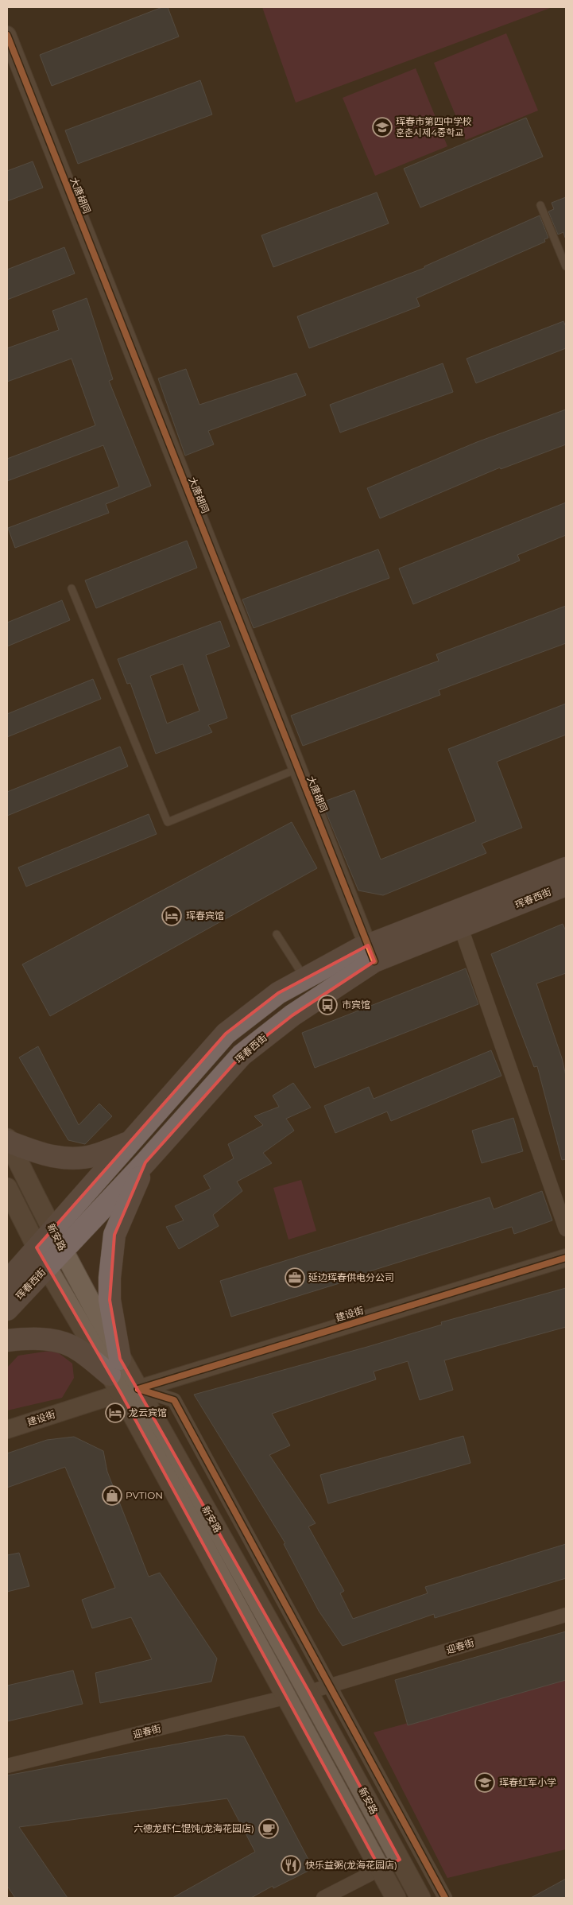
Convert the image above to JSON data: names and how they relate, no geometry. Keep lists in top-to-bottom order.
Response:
{
  "streets": {
    "main road": ["珲春西街", "新安路"],
    "street": ["大唐胡同", "建设街", "迎春街"]
  },
  "crossings": [
    ["大唐胡同", "珲春西街"],
    ["珲春西街", "新安路"],
    ["新安路", "建设街"],
    ["新安路", "迎春街"]
  ],
  "places": {
    "school or university": ["珲春市第四中学校 훈춘시제4중학교", "珲春红军小学"],
    "hotel": ["珲春宾馆", "龙云宾馆"],
    "bus stop": ["市宾馆"],
    "office": ["延边珲春供电分公司"],
    "shop": ["PVTION"],
    "cafe": ["六德龙虾仁馄饨(龙海花园店)"],
    "restaurant": ["快乐益粥(龙海花园店)"]
  }
}
